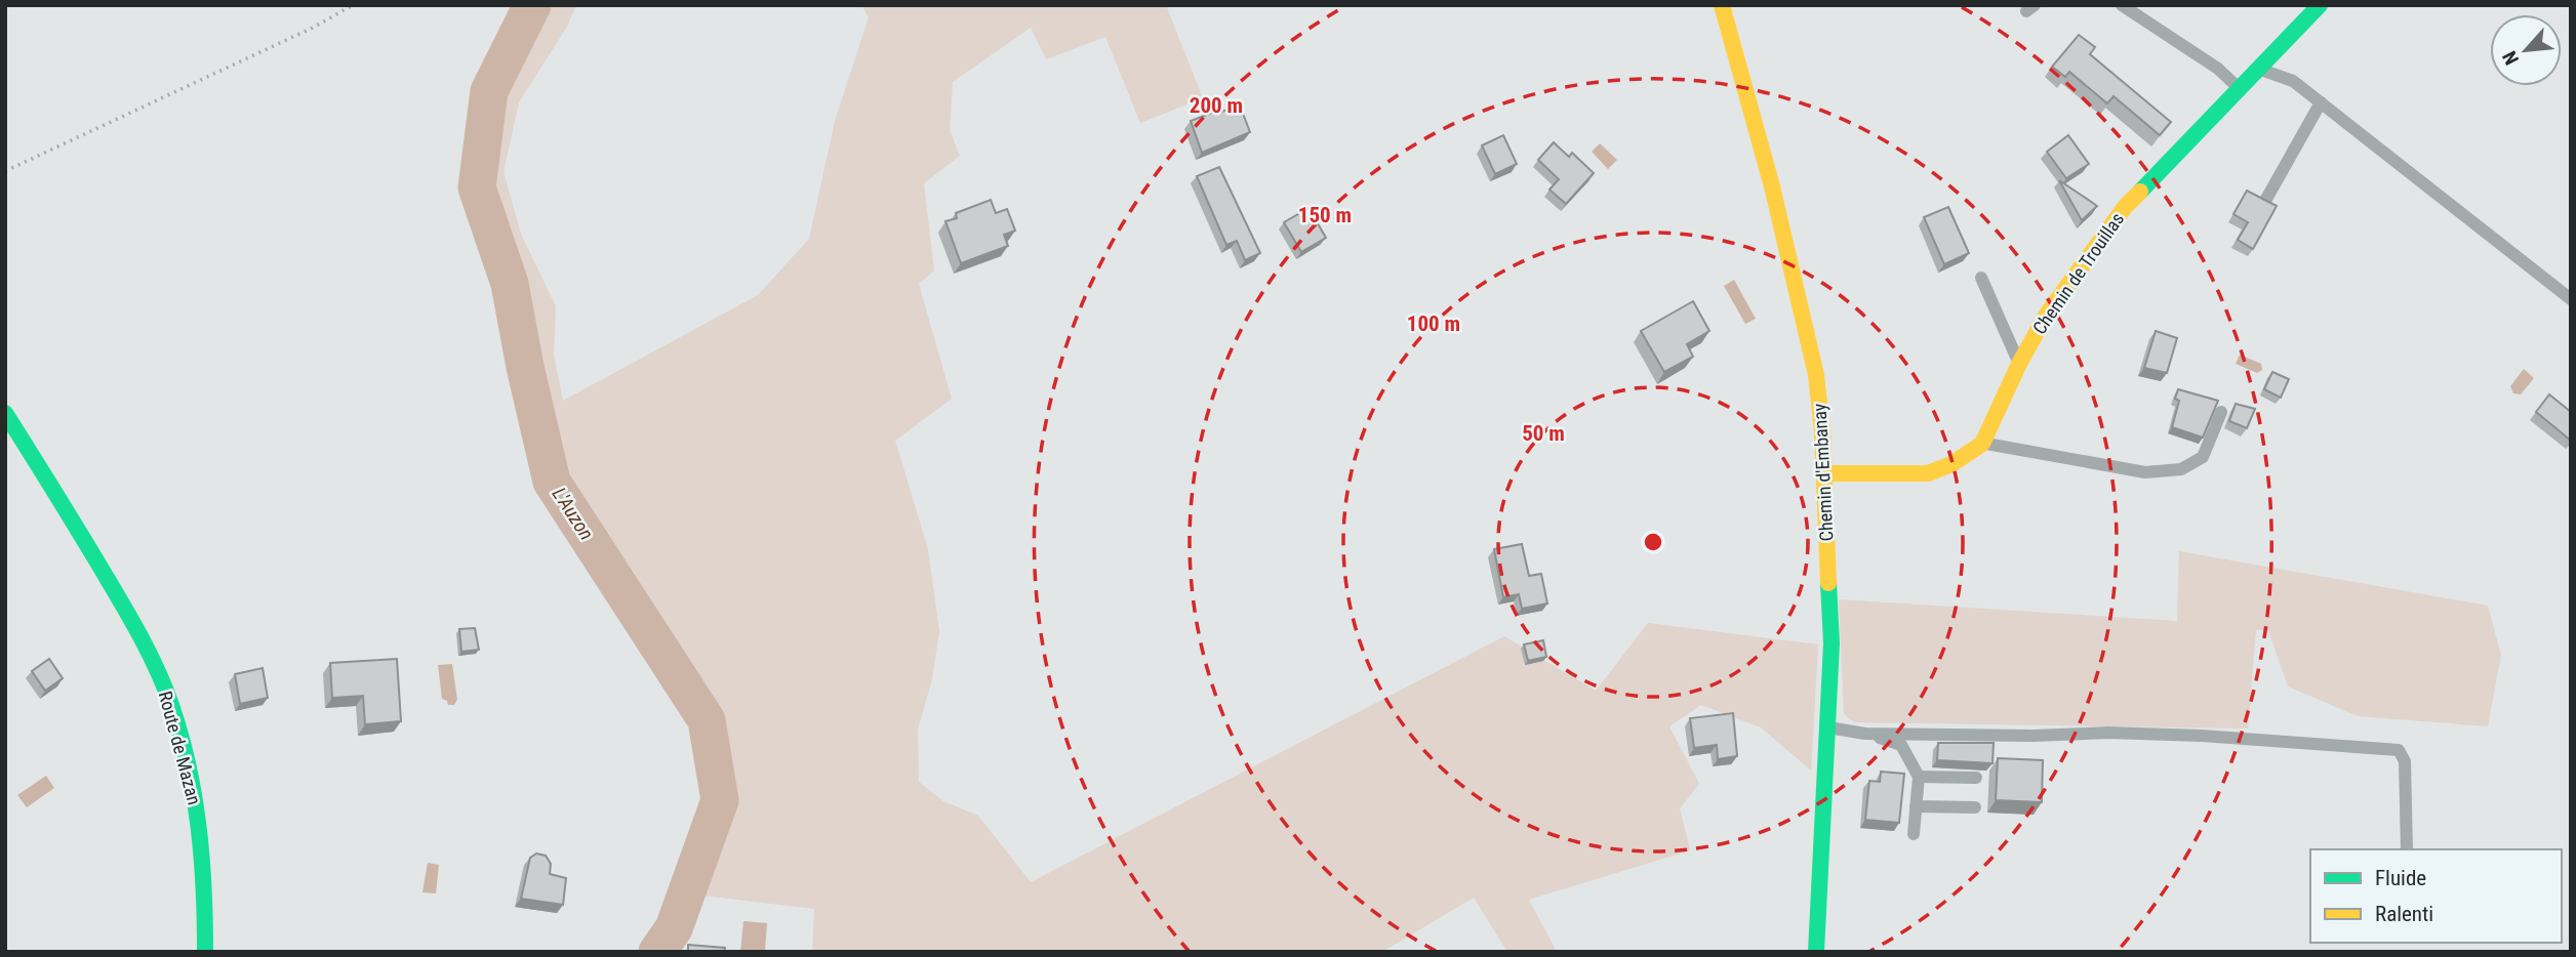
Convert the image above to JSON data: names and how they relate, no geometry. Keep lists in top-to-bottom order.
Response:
{
  "streets": {
    "street": ["Chemin de Trouillas", "Chemin d'Embanay", "Route de Mazan"]
  },
  "water": ["L'Auzon"],
  "legend": ["Fluide", "Ralenti"],
  "north": "bottom left",
  "rings": [
    "200 m",
    "150 m",
    "100 m",
    "50 m"
  ]
}
